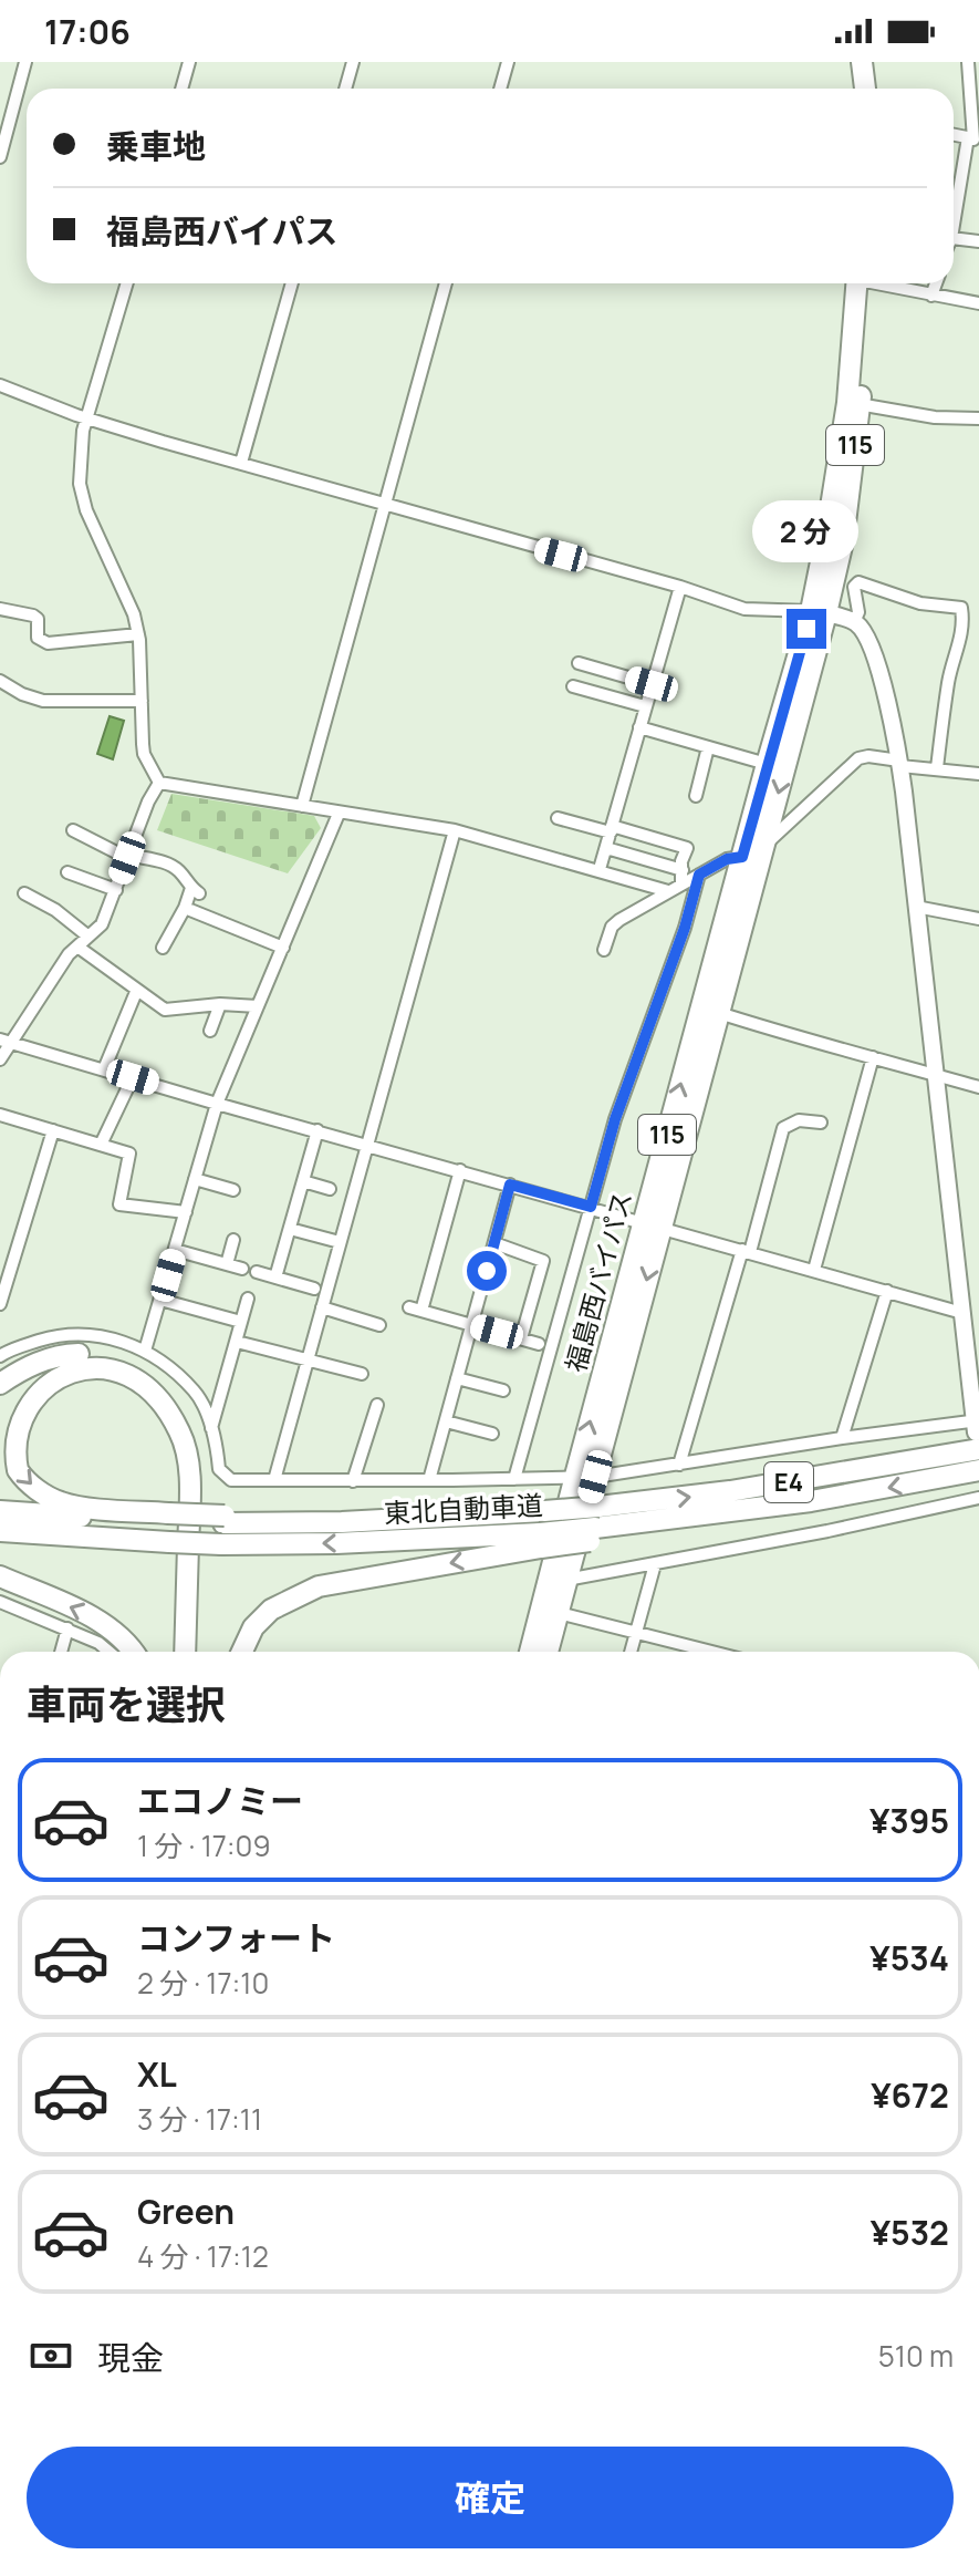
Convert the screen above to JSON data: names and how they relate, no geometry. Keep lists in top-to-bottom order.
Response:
{
  "streets": {
    "highway": [
      "115",
      "福島西バイパス",
      "E4",
      "東北自動車道"
    ]
  },
  "crossings": [
    ["115", "福島西バイパス"],
    ["E4", "東北自動車道"]
  ],
  "page": {
    "status": "17:06",
    "banner": ["乗車地", "福島西バイパス"],
    "bubble": "2 分",
    "heading": "車両を選択",
    "list": [
      {
        "name": "エコノミー",
        "note": "1 分 · 17:09",
        "value": "¥395"
      },
      {
        "name": "コンフォート",
        "note": "2 分 · 17:10",
        "value": "¥534"
      },
      {
        "name": "XL",
        "note": "3 分 · 17:11",
        "value": "¥672"
      },
      {
        "name": "Green",
        "note": "4 分 · 17:12",
        "value": "¥532"
      }
    ],
    "pay": ["現金", "510 m"],
    "buttons": "確定"
  }
}
